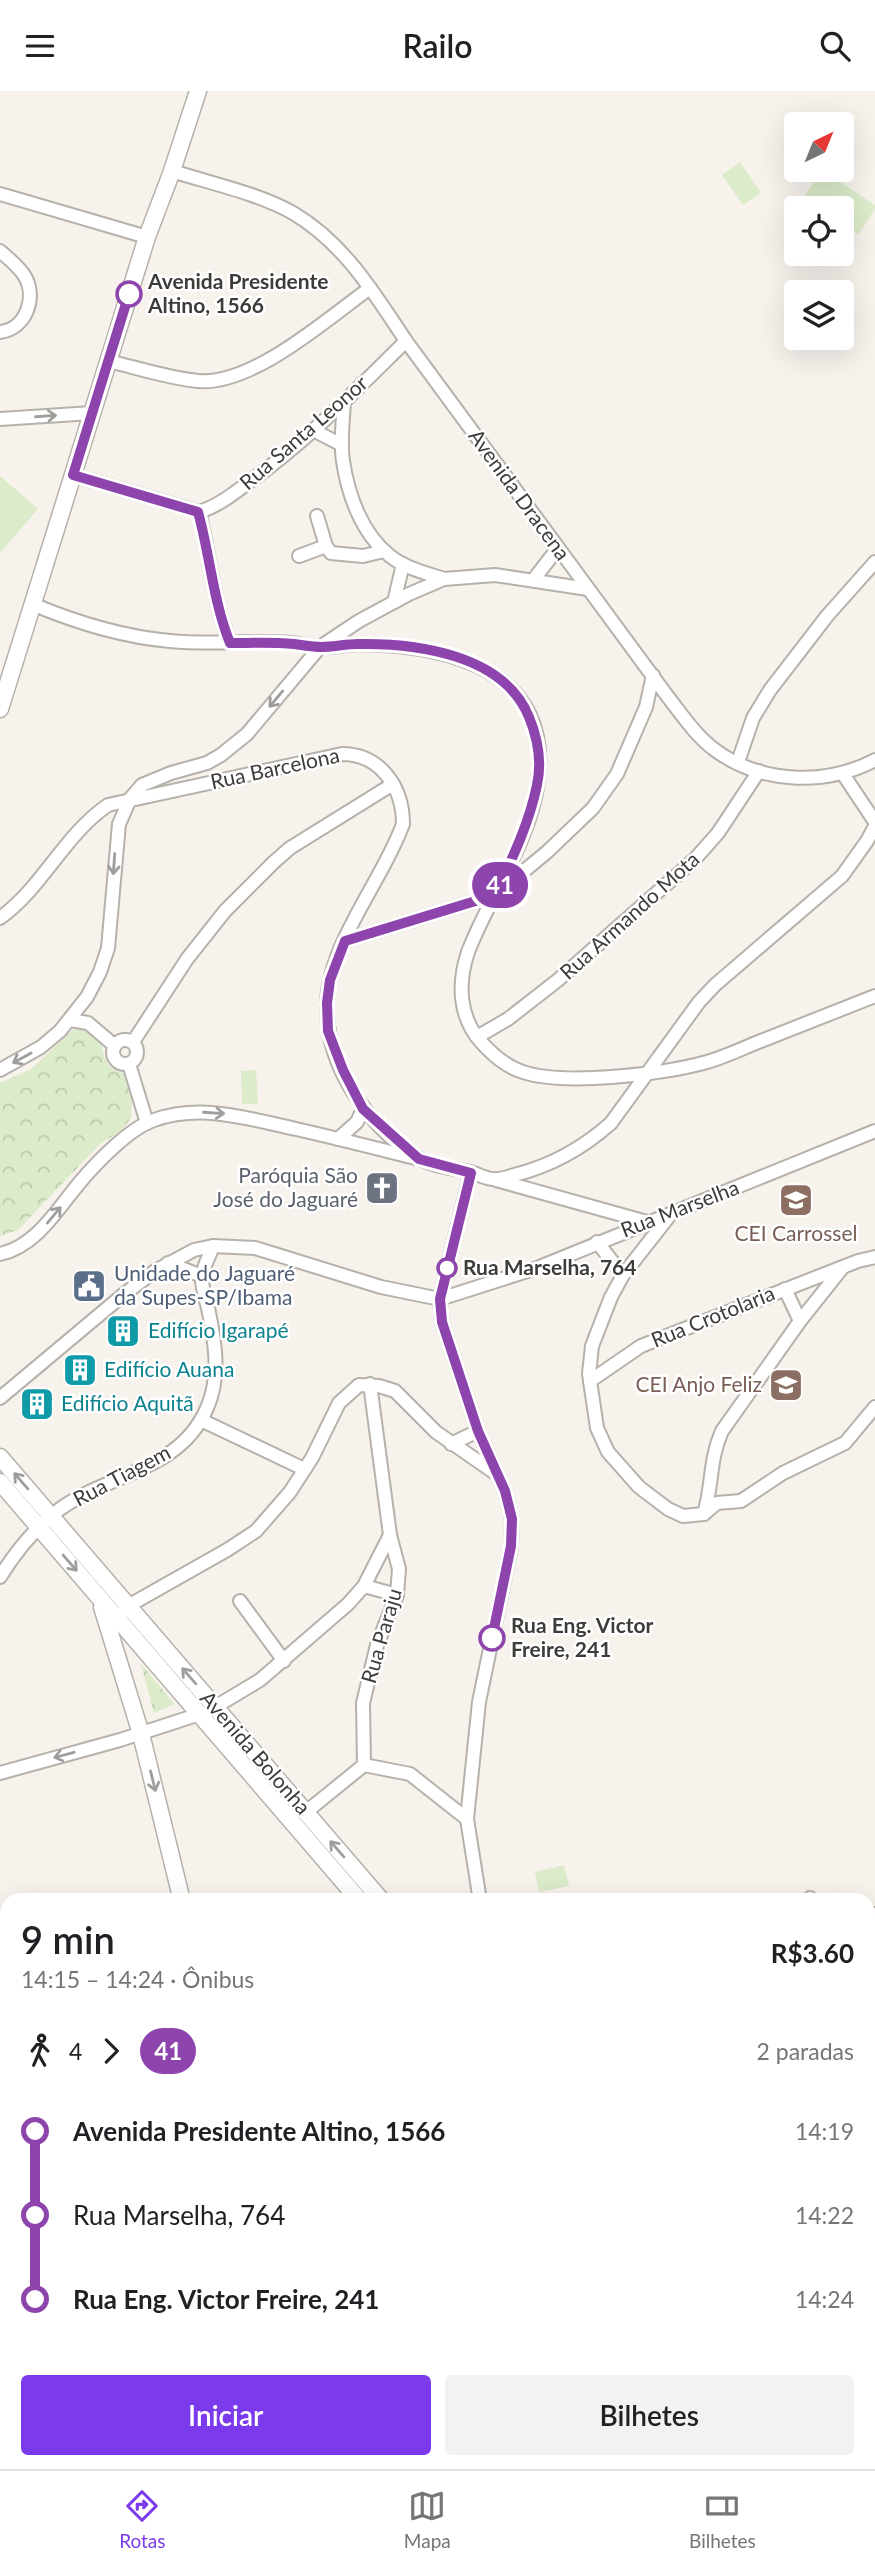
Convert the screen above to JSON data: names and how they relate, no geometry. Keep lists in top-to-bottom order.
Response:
{
  "streets": {
    "main road": ["Avenida Bolonha"],
    "street": [
      "Rua Santa Leonor",
      "Avenida Dracena",
      "Rua Barcelona",
      "Rua Armando Mota",
      "Rua Marselha",
      "Rua Crotolaria",
      "Rua Tiagem",
      "Rua Paraju"
    ]
  },
  "crossings": [
    ["Rua Santa Leonor", "Avenida Dracena"],
    ["Avenida Dracena", "Rua Armando Mota"],
    ["Rua Barcelona", "Rua Marselha"],
    ["Rua Tiagem", "Avenida Bolonha"]
  ],
  "places": {
    "other": ["Avenida Presidente Altino, 1566", "Rua Marselha, 764", "Rua Eng. Victor Freire, 241"],
    "church": ["Paróquia São José do Jaguaré"],
    "school or university": ["CEI Carrossel", "CEI Anjo Feliz"],
    "public building": ["Unidade do Jaguaré da Supes-SP/Ibama"],
    "building": ["Edifício Igarapé", "Edifício Auana", "Edifício Aquitã"]
  },
  "lines": ["bus line 41"],
  "north": "top right",
  "page": {
    "header": "Railo",
    "on_map": "41",
    "heading": ["9 min", "14:15 – 14:24 · Ônibus", "R$3.60"],
    "legs": ["4", "41", "2 paradas"],
    "list": [
      {
        "name": "Avenida Presidente Altino, 1566",
        "value": "14:19"
      },
      {
        "name": "Rua Marselha, 764",
        "value": "14:22"
      },
      {
        "name": "Rua Eng. Victor Freire, 241",
        "value": "14:24"
      }
    ],
    "buttons": ["Iniciar", "Bilhetes"],
    "tabs": ["Rotas", "Mapa", "Bilhetes"]
  }
}
